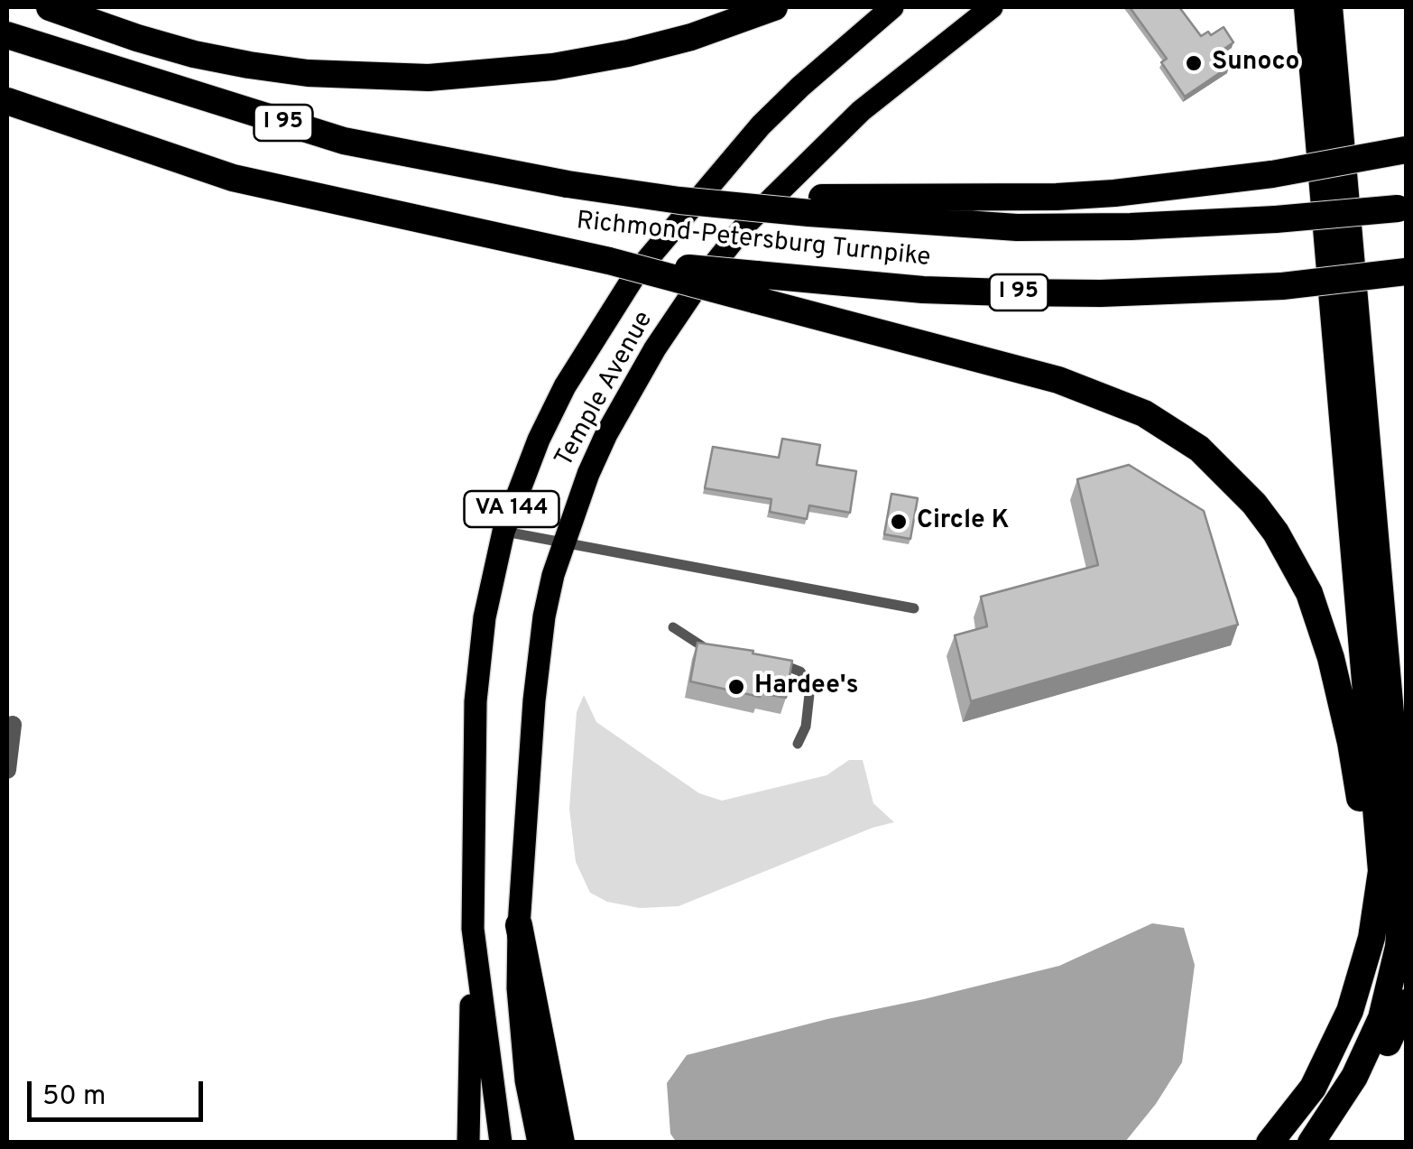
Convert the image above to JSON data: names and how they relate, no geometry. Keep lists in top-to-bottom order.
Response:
{
  "streets": {
    "highway": ["I 95", "Richmond-Petersburg Turnpike"],
    "main road": ["Temple Avenue", "VA 144"]
  },
  "places": ["Sunoco", "Circle K", "Hardee's"],
  "scale_bar": "50 m"
}
